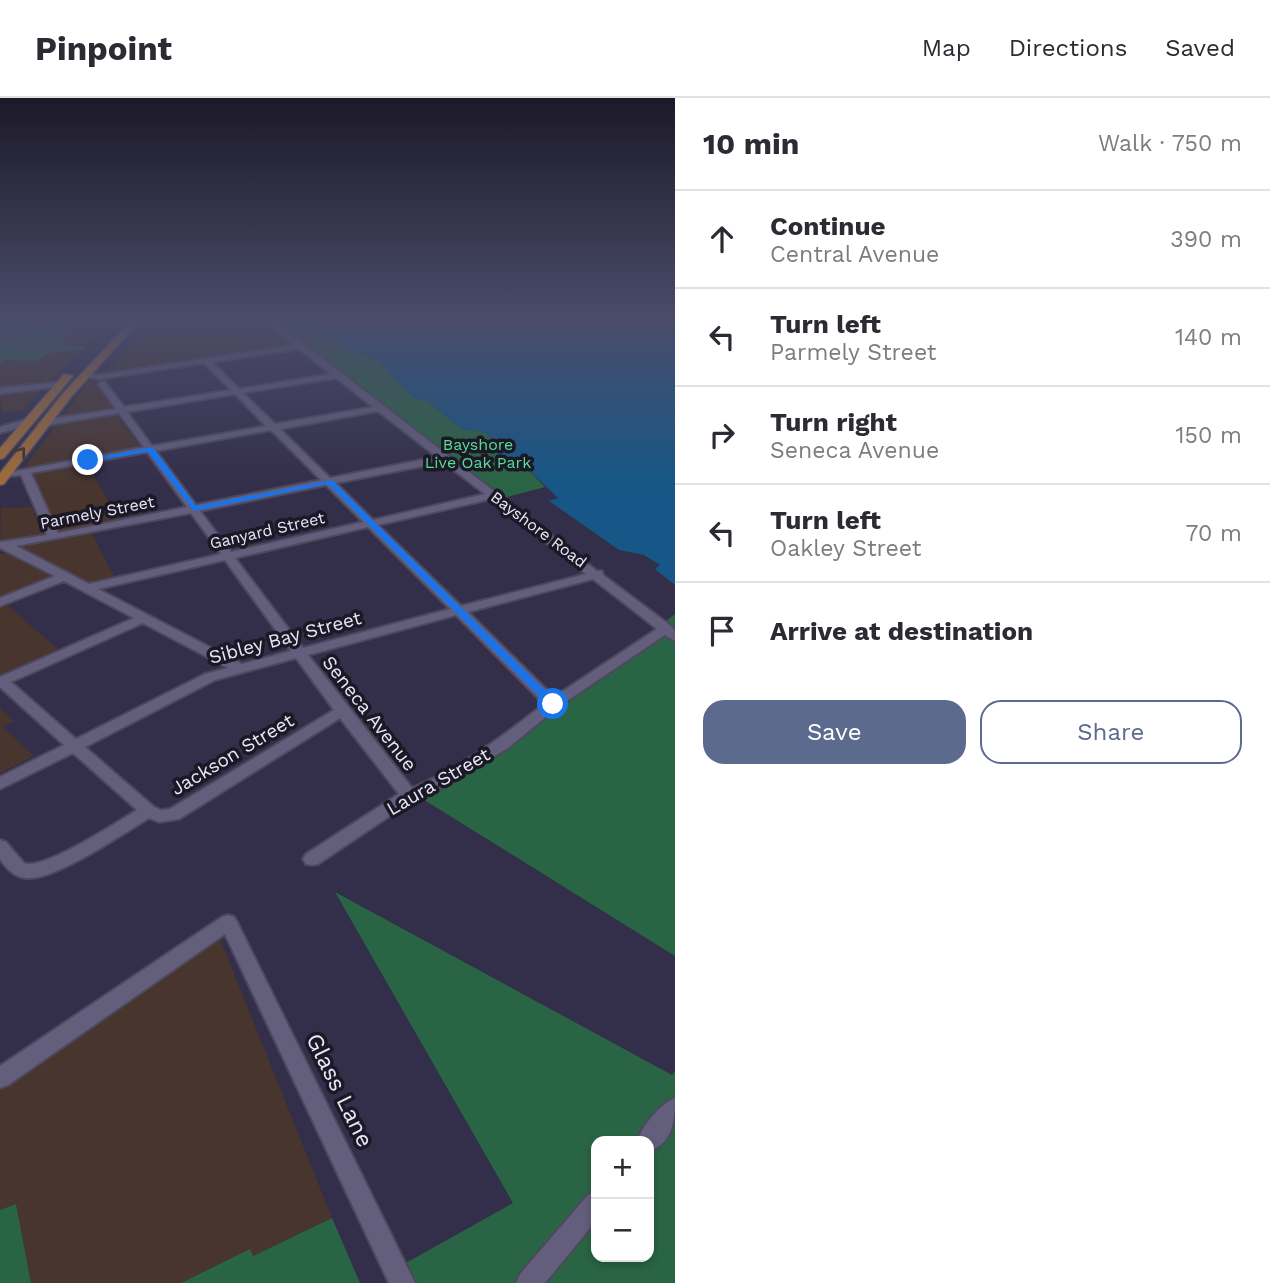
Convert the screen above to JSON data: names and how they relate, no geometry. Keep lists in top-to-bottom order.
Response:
{
  "streets": {
    "street": [
      "Parmely Street",
      "Bayshore Road",
      "Ganyard Street",
      "Sibley Bay Street",
      "Seneca Avenue",
      "Jackson Street",
      "Laura Street",
      "Glass Lane"
    ]
  },
  "crossings": [
    ["Parmely Street", "Bayshore Road"],
    ["Parmely Street", "Seneca Avenue"],
    ["Bayshore Road", "Ganyard Street"],
    ["Bayshore Road", "Sibley Bay Street"],
    ["Bayshore Road", "Laura Street"],
    ["Ganyard Street", "Seneca Avenue"],
    ["Sibley Bay Street", "Seneca Avenue"],
    ["Seneca Avenue", "Jackson Street"],
    ["Seneca Avenue", "Laura Street"]
  ],
  "parks": ["Bayshore Live Oak Park"],
  "page": {
    "header": "Pinpoint",
    "nav": ["Map", "Directions", "Saved"],
    "heading": ["10 min", "Walk · 750 m"],
    "list": [
      ["Continue", "Central Avenue", "390 m"],
      ["Turn left", "Parmely Street", "140 m"],
      ["Turn right", "Seneca Avenue", "150 m"],
      ["Turn left", "Oakley Street", "70 m"],
      "Arrive at destination"
    ],
    "buttons": ["Save", "Share"],
    "map_buttons": ["+", "−"]
  }
}
